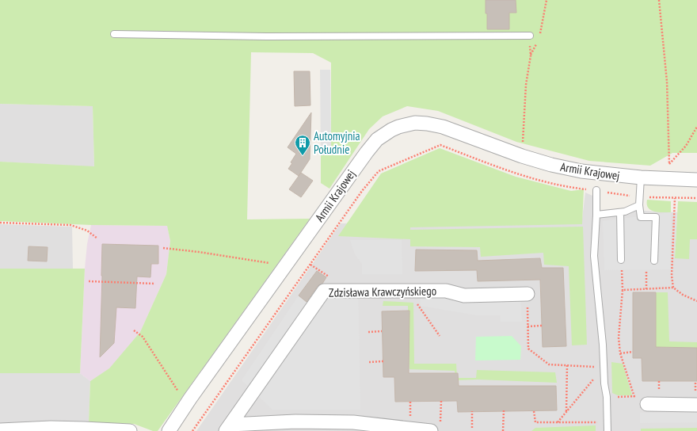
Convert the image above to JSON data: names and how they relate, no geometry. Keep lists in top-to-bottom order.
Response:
{
  "streets": {
    "street": ["Armii Krajowej", "Zdzisława Krawczyńskiego"]
  },
  "places": {
    "building": ["Automyjnia Południe"]
  }
}
